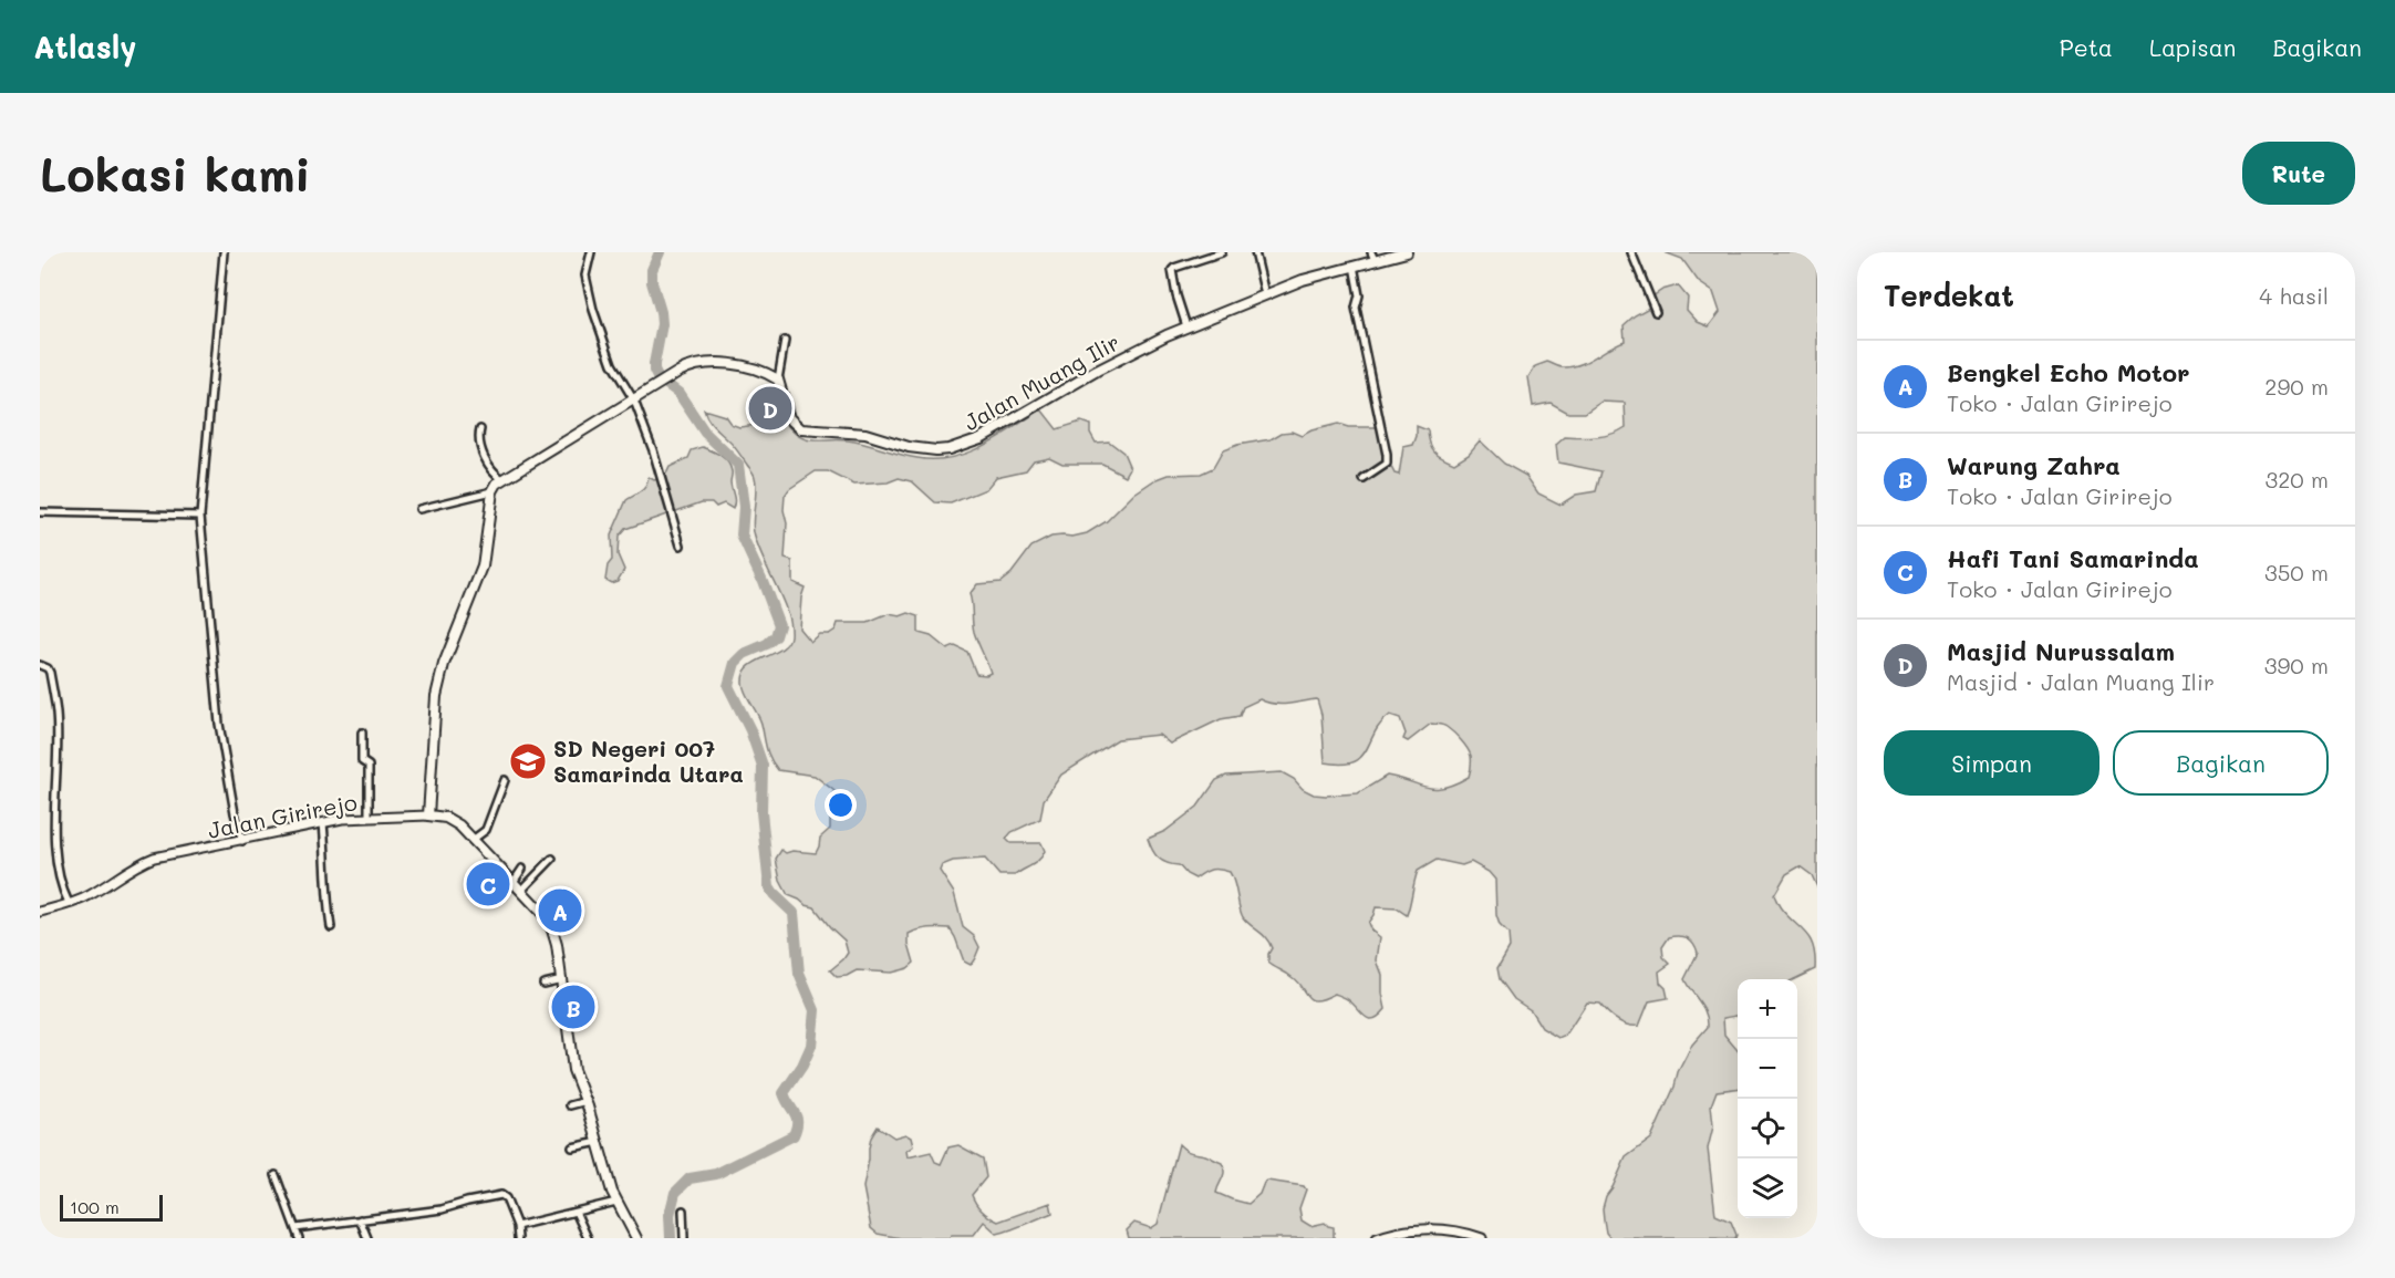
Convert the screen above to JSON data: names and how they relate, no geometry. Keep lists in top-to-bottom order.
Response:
{
  "streets": {
    "main road": ["Jalan Muang Ilir", "Jalan Girirejo"]
  },
  "places": {
    "school or university": ["SD Negeri 007 Samarinda Utara"]
  },
  "scale_bar": "100 m",
  "page": {
    "header": "Atlasly",
    "nav": ["Peta", "Lapisan", "Bagikan"],
    "buttons": [
      "Rute",
      ["Simpan", "Bagikan"]
    ],
    "title": "Lokasi kami",
    "heading": ["Terdekat", "4 hasil"],
    "list": [
      {
        "mark": "A",
        "name": "Bengkel Echo Motor",
        "note": "Toko · Jalan Girirejo",
        "value": "290 m"
      },
      {
        "mark": "B",
        "name": "Warung Zahra",
        "note": "Toko · Jalan Girirejo",
        "value": "320 m"
      },
      {
        "mark": "C",
        "name": "Hafi Tani Samarinda",
        "note": "Toko · Jalan Girirejo",
        "value": "350 m"
      },
      {
        "mark": "D",
        "name": "Masjid Nurussalam",
        "note": "Masjid · Jalan Muang Ilir",
        "value": "390 m"
      }
    ],
    "pins": [
      "D",
      "C",
      "A",
      "B"
    ],
    "map_buttons": ["+", "−"],
    "scale": "100 m"
  }
}
